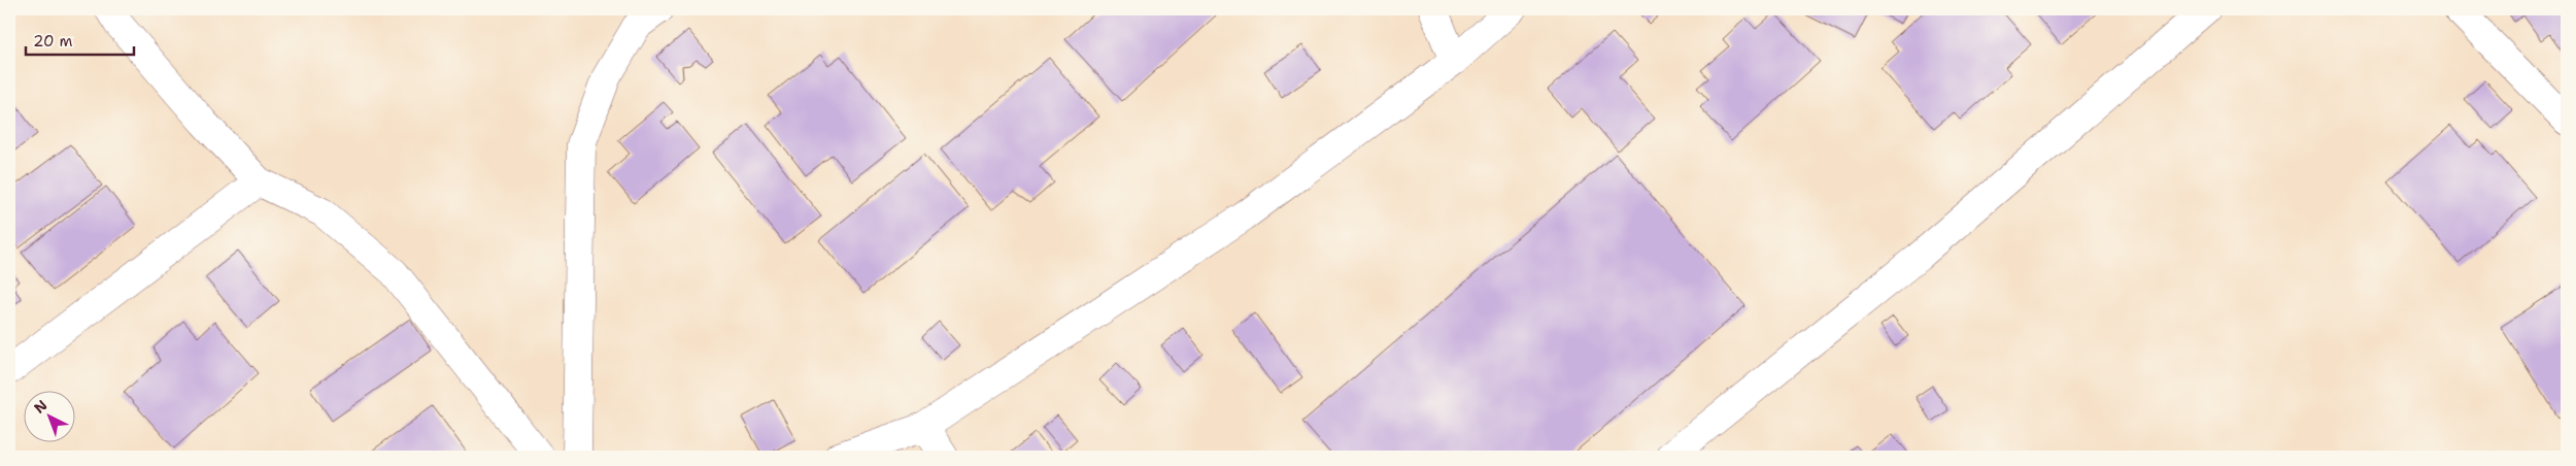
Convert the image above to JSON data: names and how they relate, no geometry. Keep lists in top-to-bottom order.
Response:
{
  "scale_bar": "20 m",
  "north": "top left"
}
